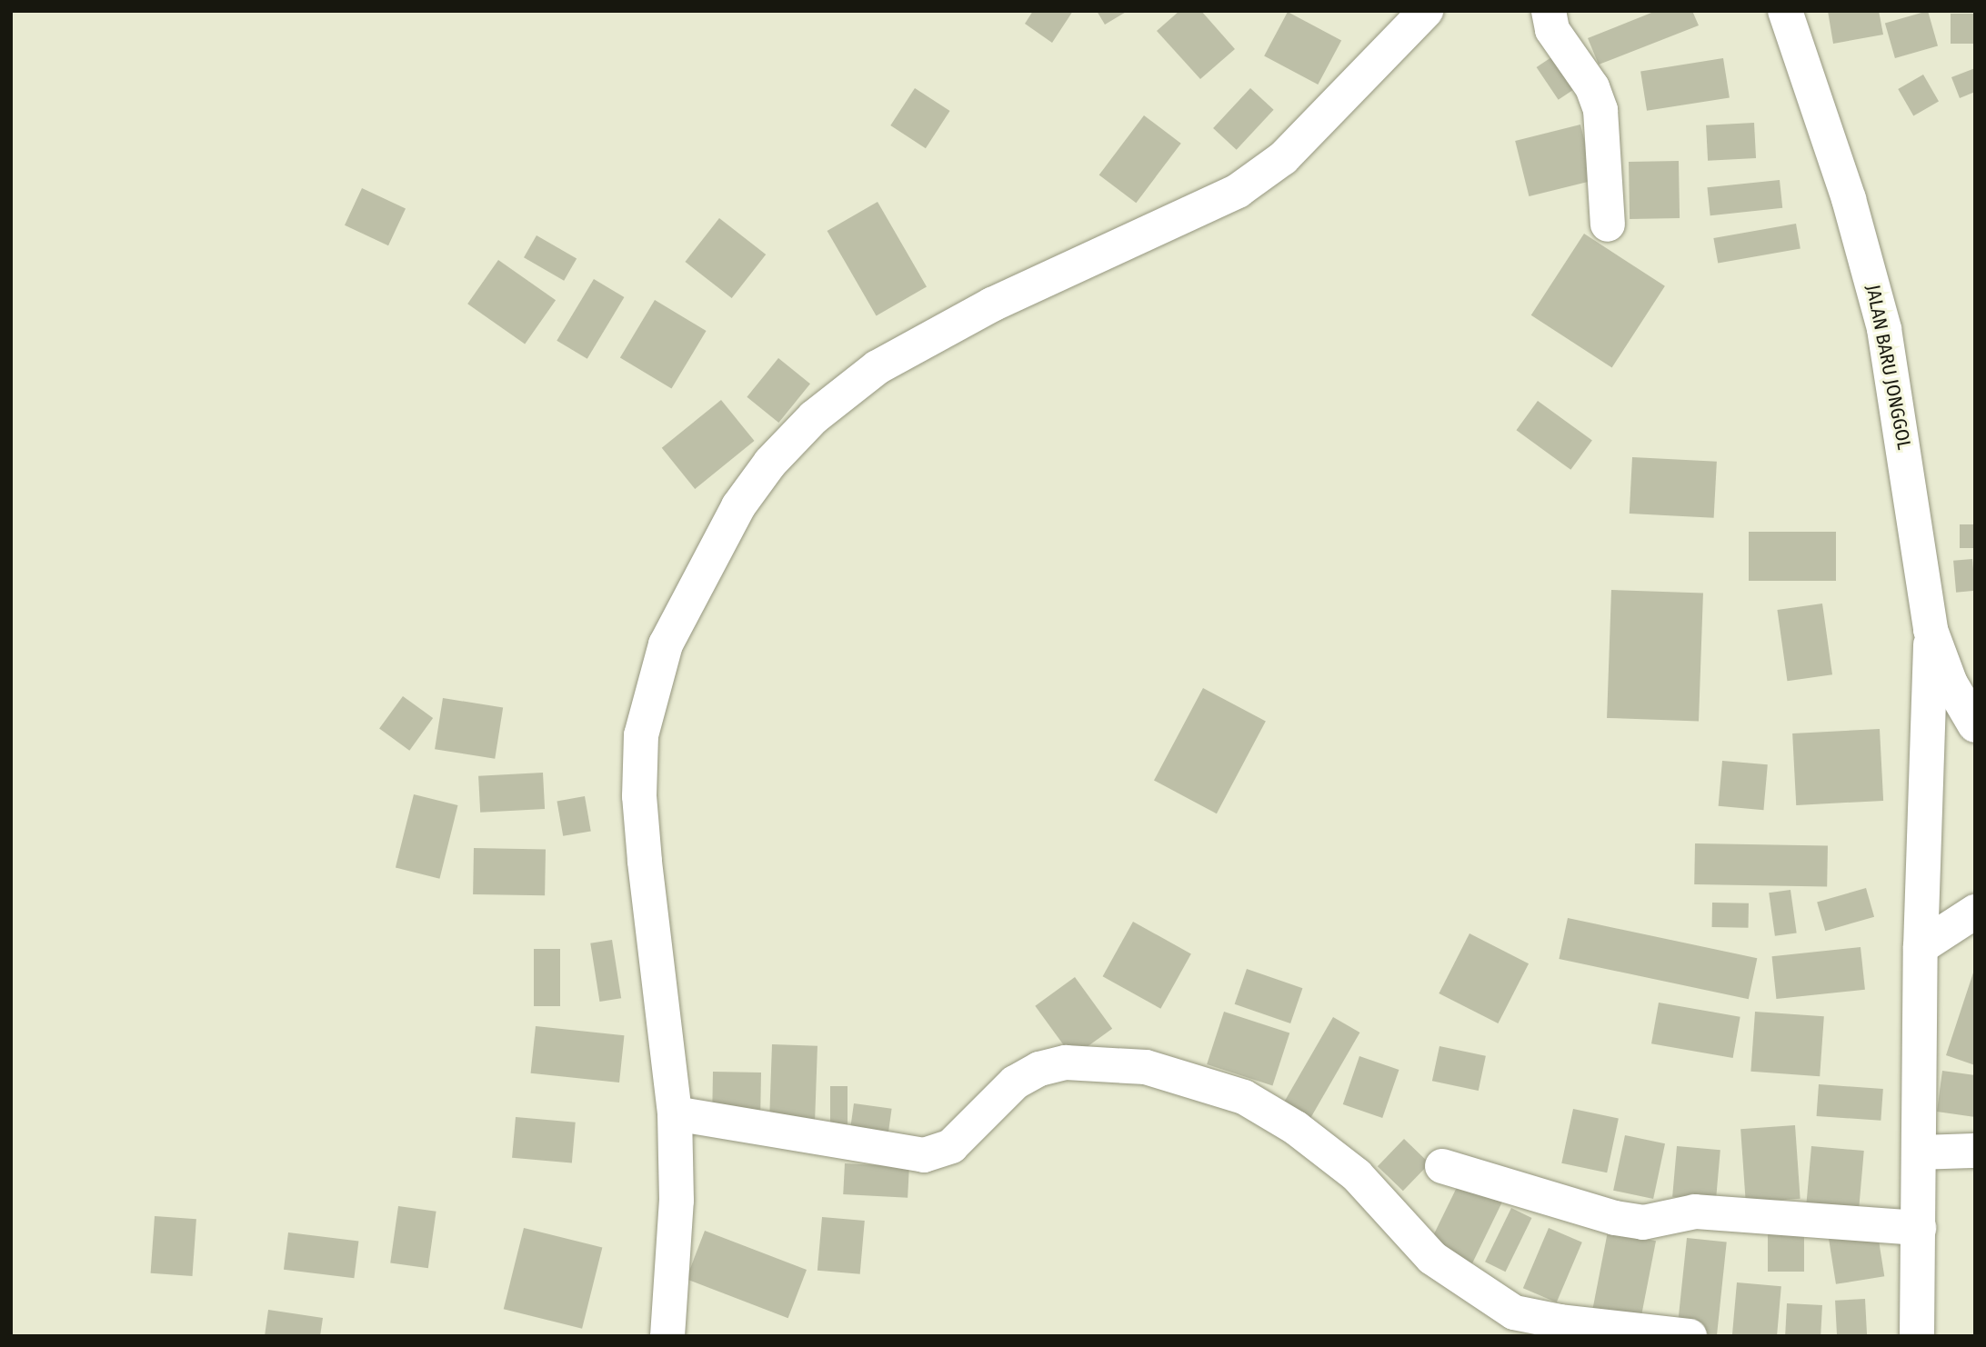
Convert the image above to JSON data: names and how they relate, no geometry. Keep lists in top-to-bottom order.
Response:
{
  "streets": {
    "street": ["JALAN BARU JONGGOL"]
  }
}
